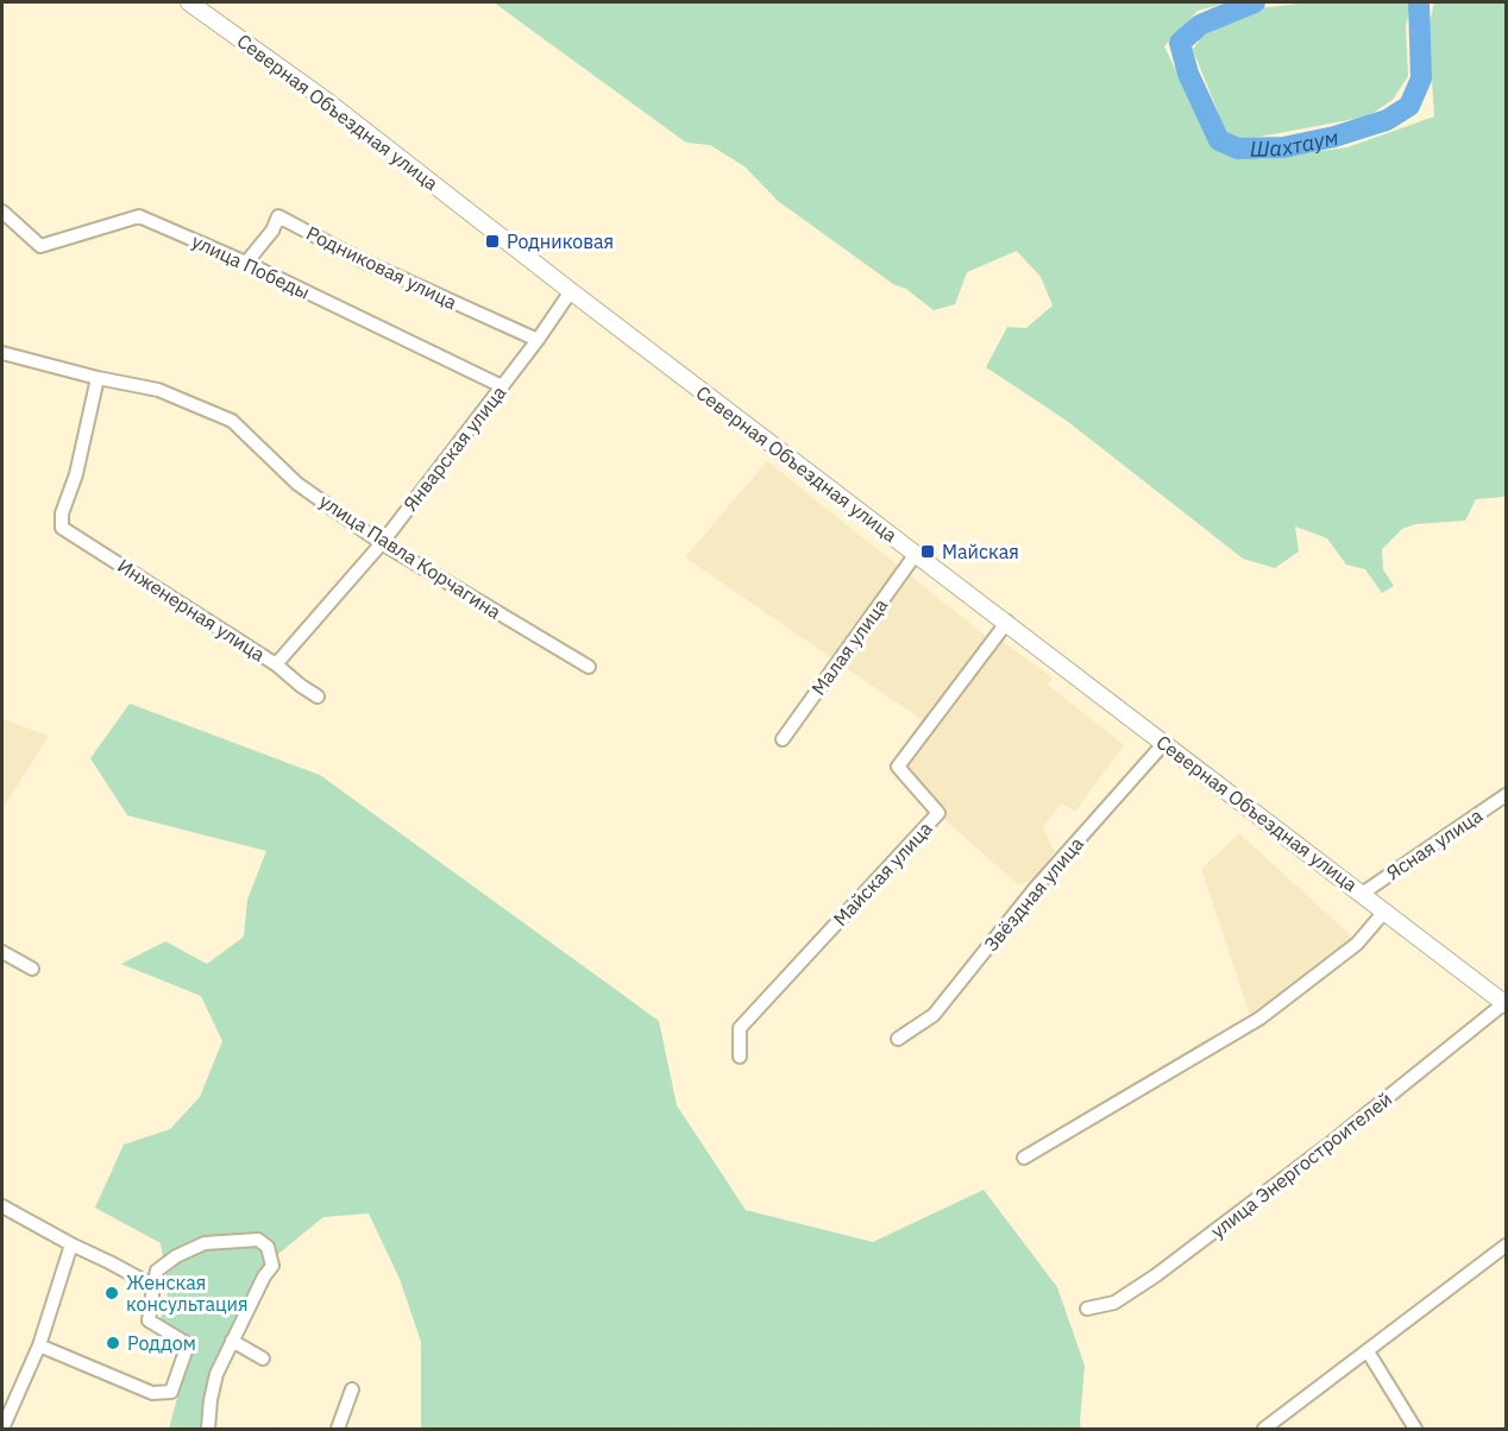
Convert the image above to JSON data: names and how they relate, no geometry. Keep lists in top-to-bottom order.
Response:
{
  "streets": {
    "street": [
      "Северная Объездная улица",
      "улица Победы",
      "Родниковая улица",
      "Январская улица",
      "улица Павла Корчагина",
      "Инженерная улица",
      "Малая улица",
      "Ясная улица",
      "Майская улица",
      "Звёздная улица",
      "улица Энергостроителей"
    ]
  },
  "crossings": [
    ["Северная Объездная улица", "Январская улица"],
    ["Северная Объездная улица", "Малая улица"],
    ["Северная Объездная улица", "Ясная улица"],
    ["Северная Объездная улица", "Майская улица"],
    ["Северная Объездная улица", "Звёздная улица"],
    ["Северная Объездная улица", "улица Энергостроителей"],
    ["улица Победы", "Родниковая улица"],
    ["улица Победы", "Январская улица"],
    ["Родниковая улица", "Январская улица"],
    ["Январская улица", "улица Павла Корчагина"],
    ["Январская улица", "Инженерная улица"],
    ["улица Павла Корчагина", "Инженерная улица"]
  ],
  "water": ["Шахтаум"],
  "places": {
    "transit": ["Родниковая", "Майская"],
    "other": ["Женская консультация", "Роддом"]
  }
}
